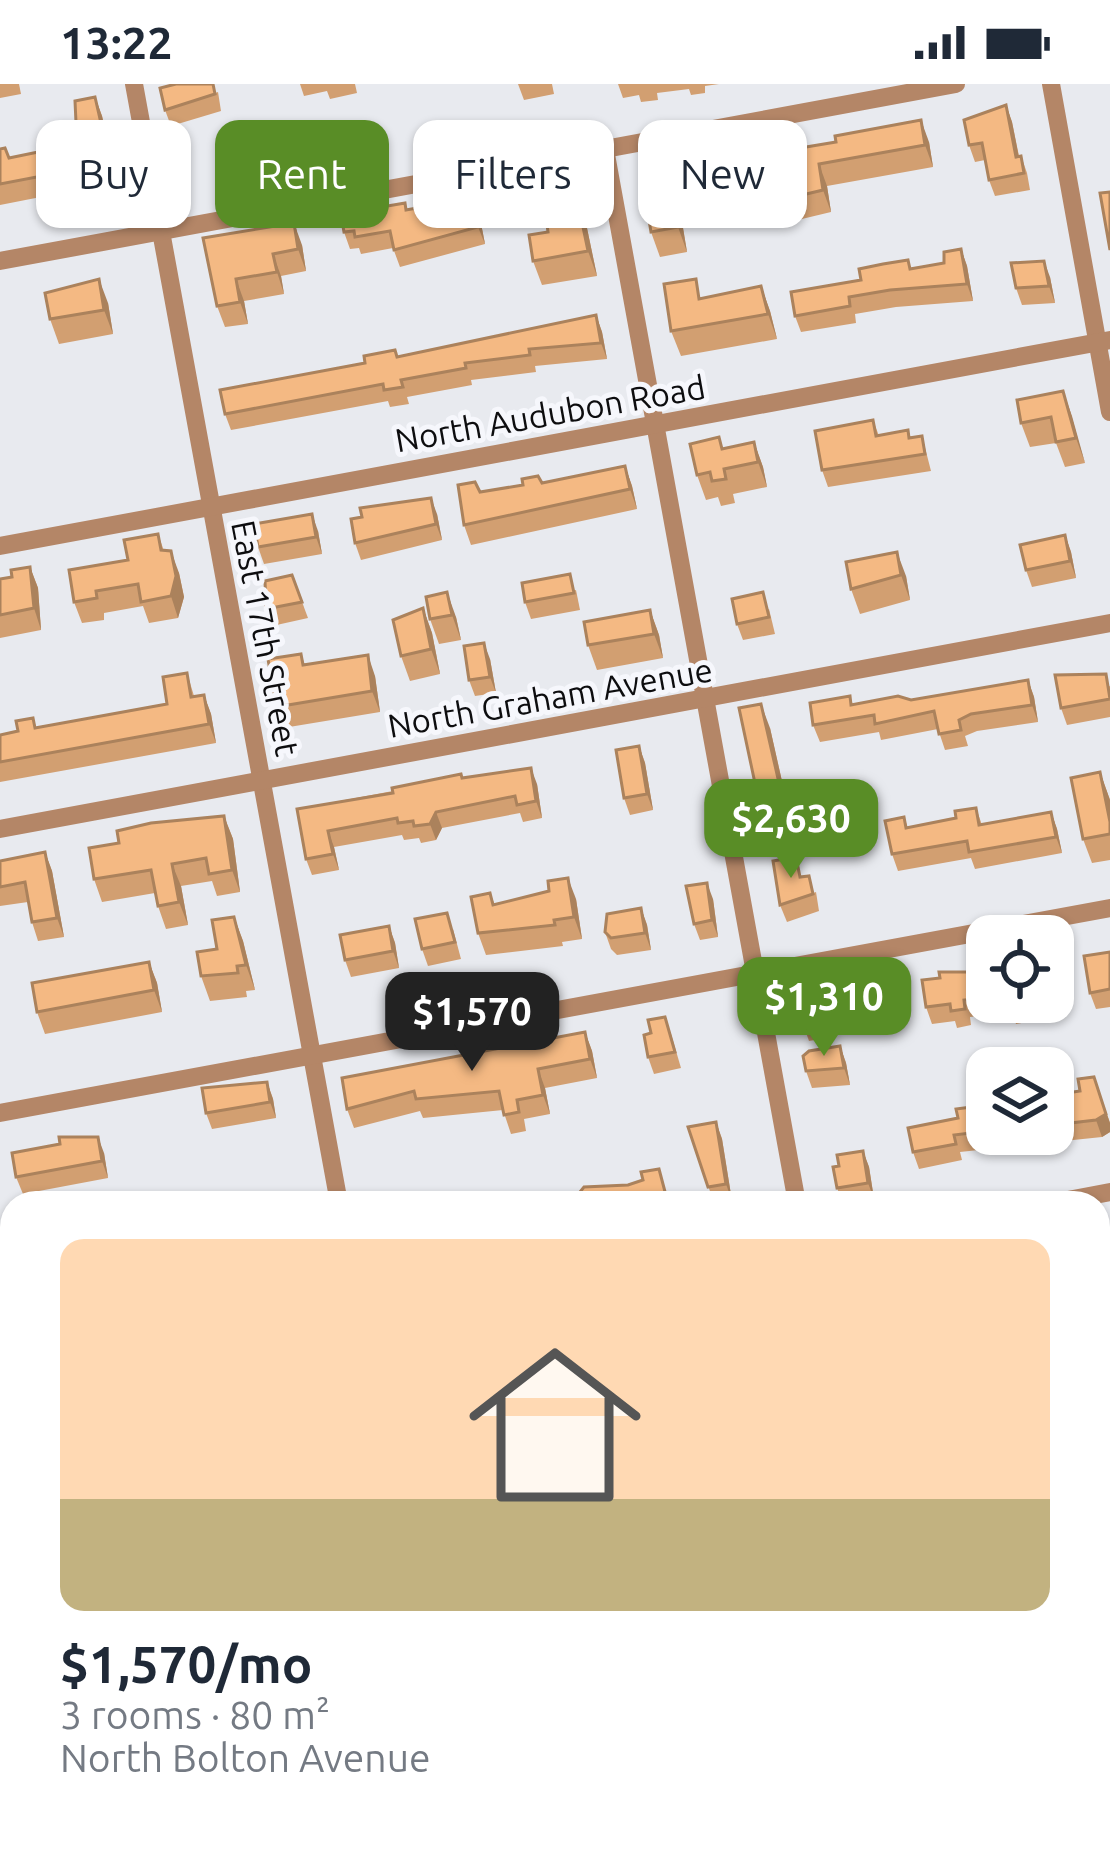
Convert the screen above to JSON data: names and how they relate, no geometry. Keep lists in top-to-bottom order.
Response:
{
  "streets": {
    "street": ["North Audubon Road", "East 17th Street", "North Graham Avenue"]
  },
  "crossings": [
    ["North Audubon Road", "East 17th Street"],
    ["East 17th Street", "North Graham Avenue"]
  ],
  "page": {
    "status": "13:22",
    "chip": [
      "Buy",
      "Rent",
      "Filters",
      "New"
    ],
    "price": ["$2,630", "$1,310", "$1,570"],
    "list": [
      {
        "name": "$1,570/mo",
        "note": "3 rooms · 80 m² · North Bolton Avenue"
      }
    ]
  }
}
